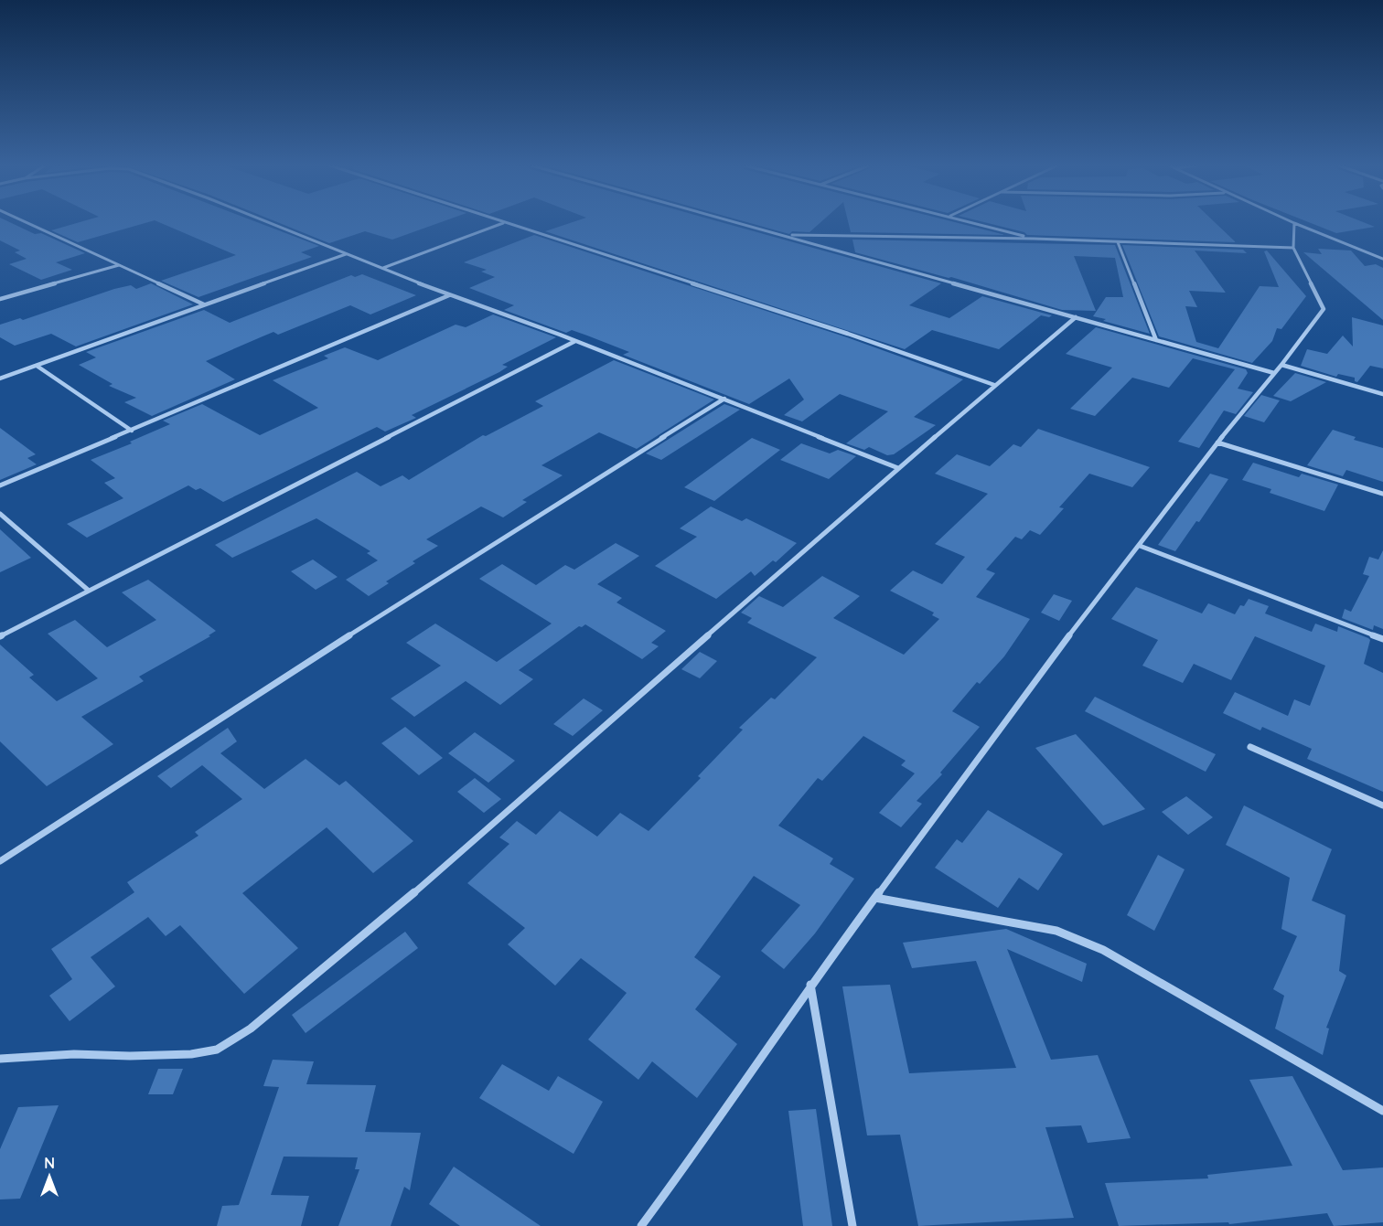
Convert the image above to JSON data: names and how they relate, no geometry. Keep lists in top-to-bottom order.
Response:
{
  "north": "top"
}
